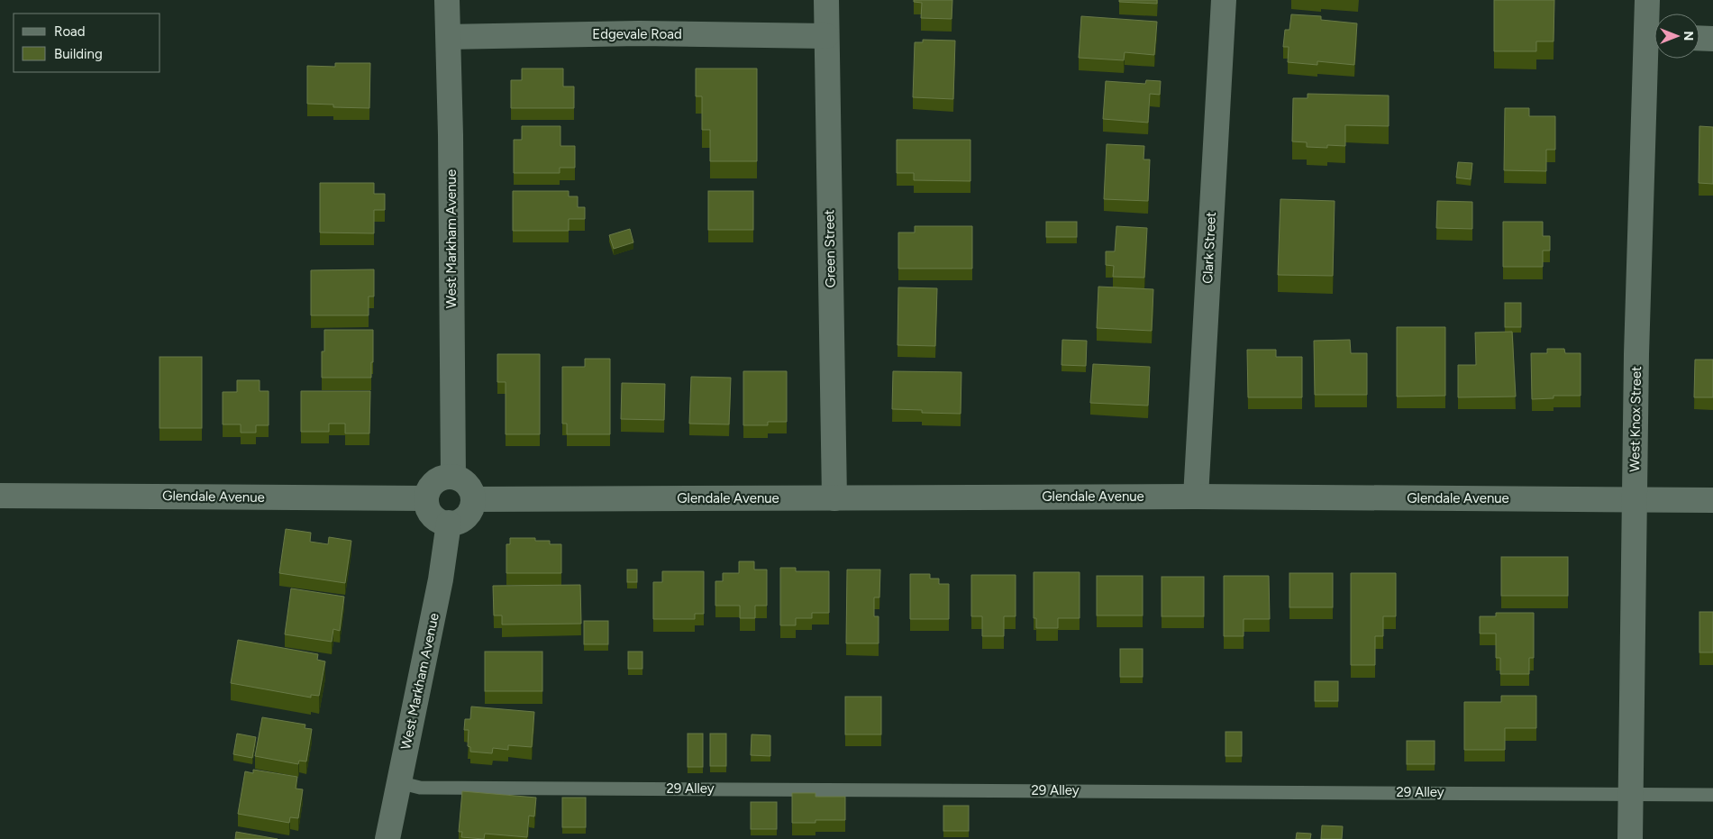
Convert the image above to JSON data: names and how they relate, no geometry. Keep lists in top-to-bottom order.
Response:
{
  "streets": {
    "street": [
      "Edgevale Road",
      "West Markham Avenue",
      "Clark Street",
      "Green Street",
      "West Knox Street",
      "Glendale Avenue"
    ],
    "lane": ["29 Alley"]
  },
  "crossings": [
    ["Edgevale Road", "West Markham Avenue"],
    ["Edgevale Road", "Green Street"],
    ["West Markham Avenue", "Glendale Avenue"],
    ["West Markham Avenue", "29 Alley"],
    ["Clark Street", "Glendale Avenue"],
    ["Green Street", "Glendale Avenue"],
    ["West Knox Street", "Glendale Avenue"],
    ["West Knox Street", "29 Alley"]
  ],
  "legend": ["Road", "Building"],
  "north": "right"
}
